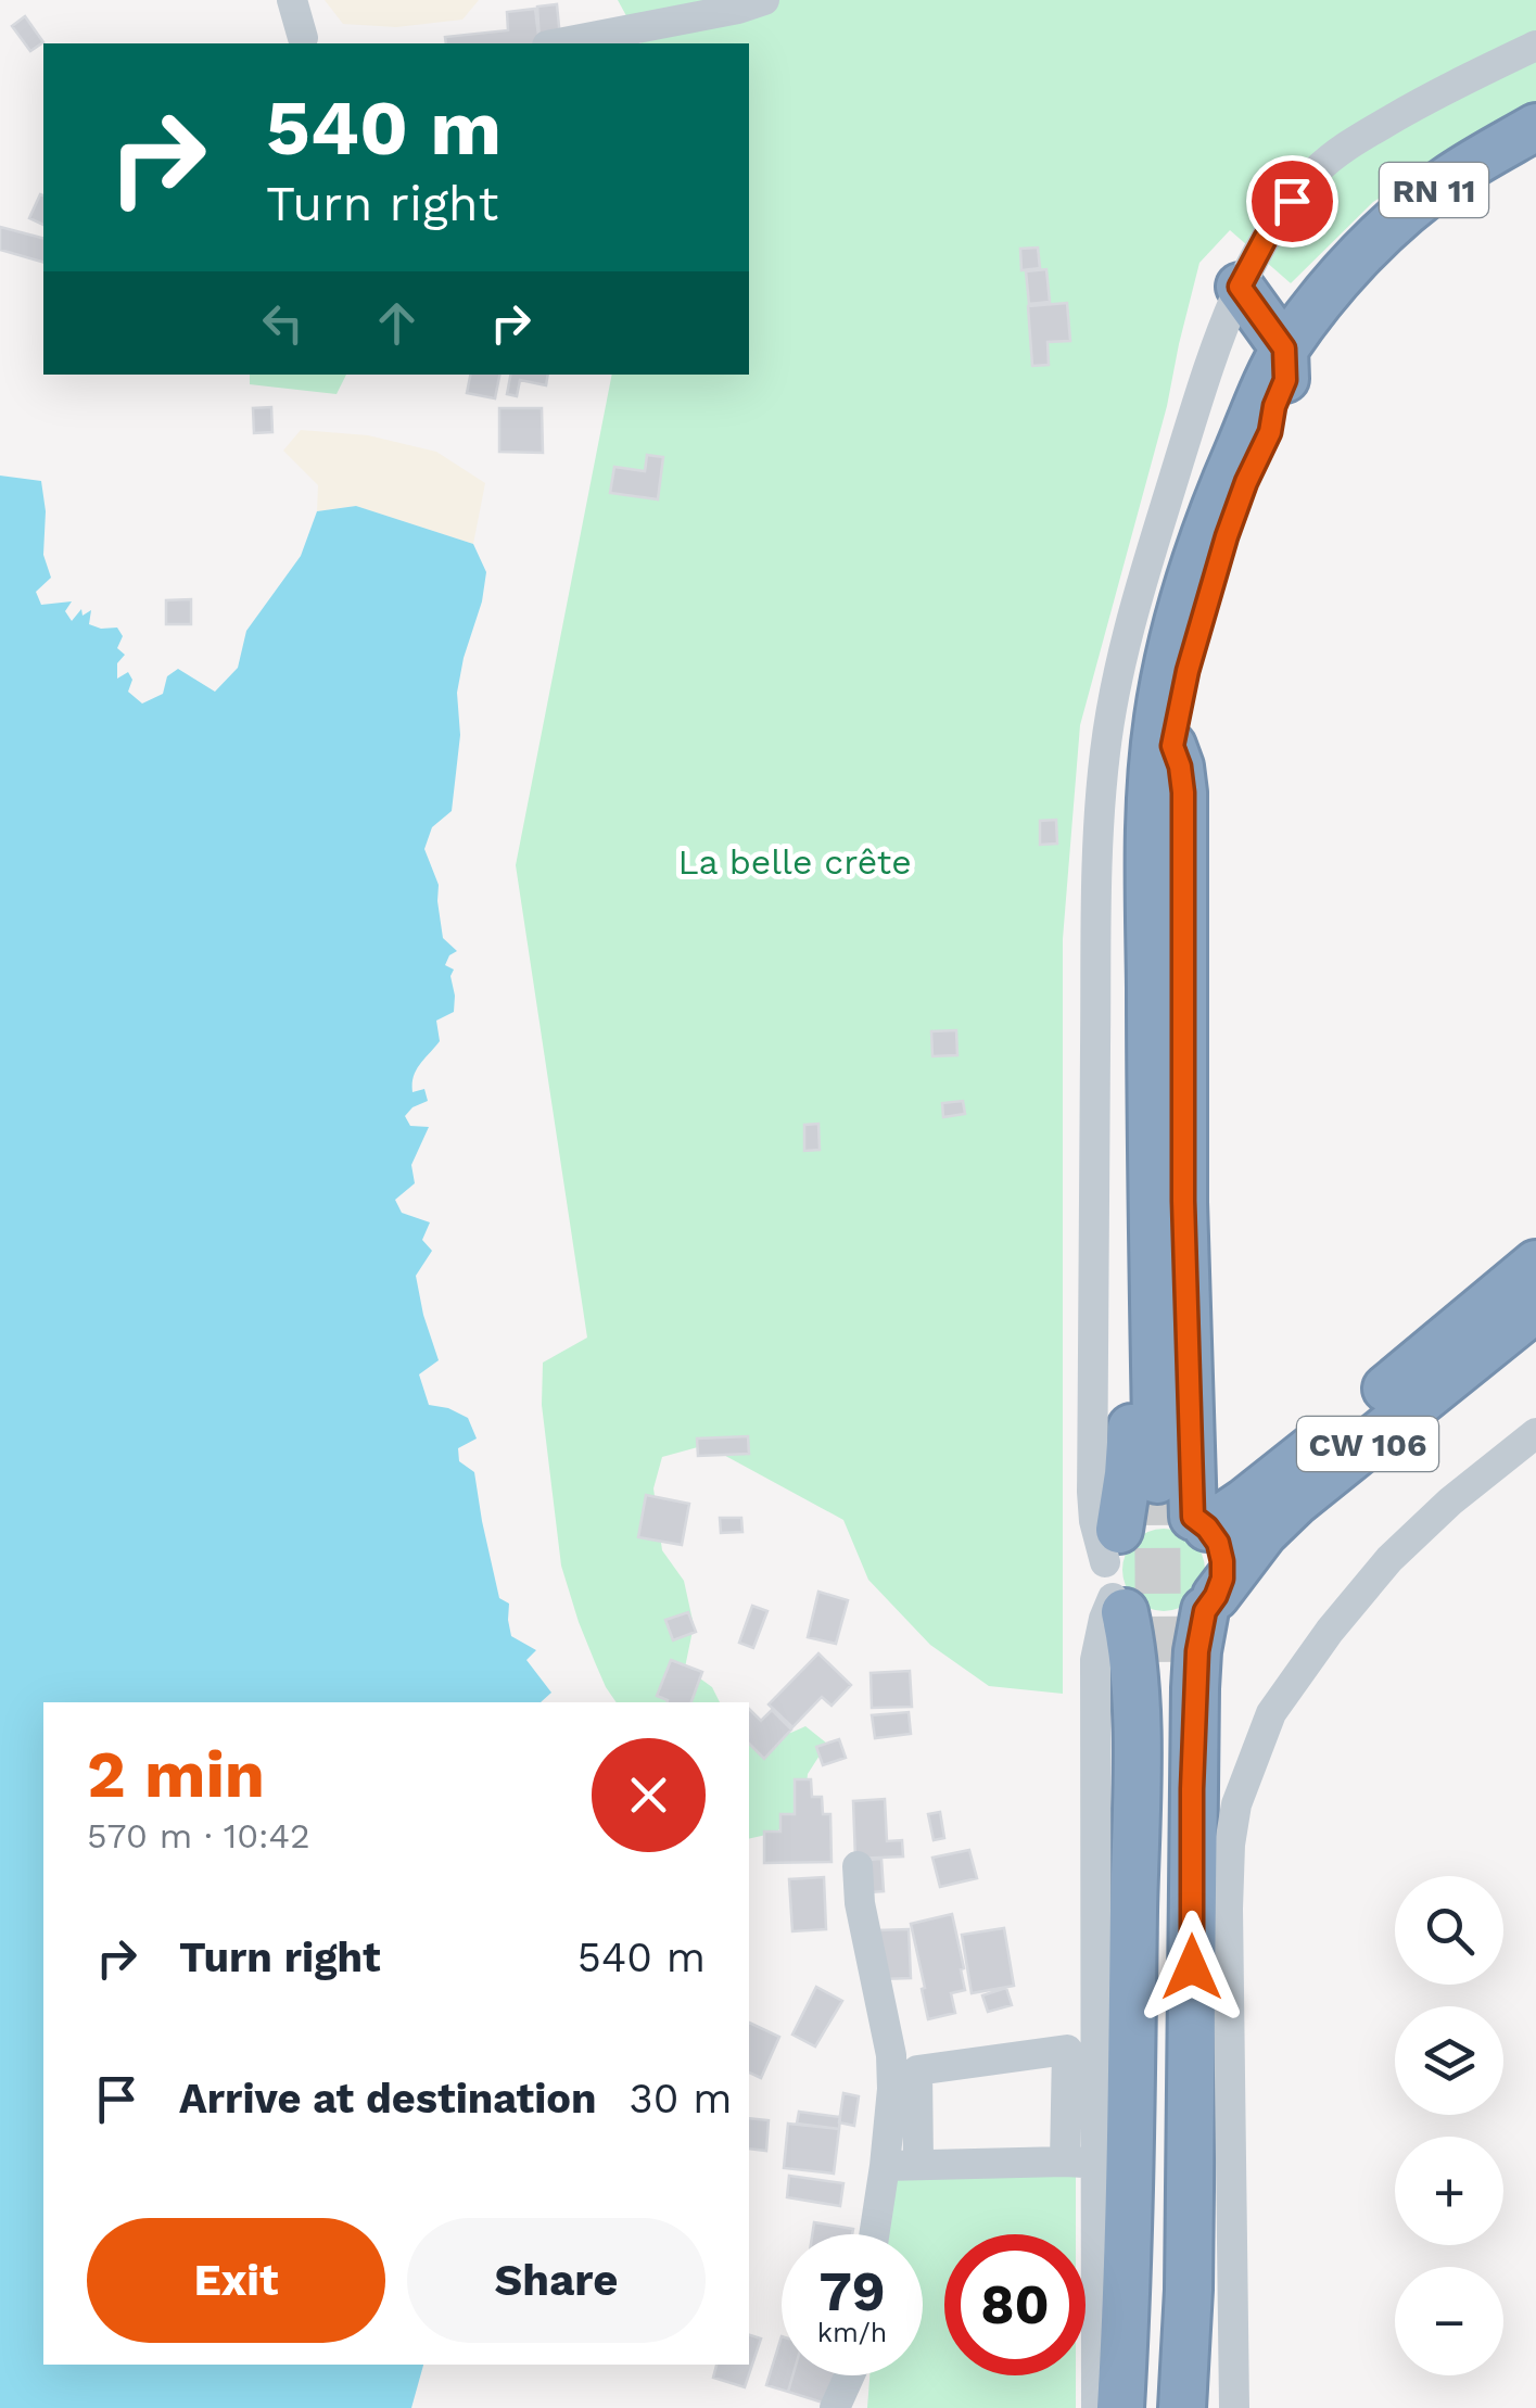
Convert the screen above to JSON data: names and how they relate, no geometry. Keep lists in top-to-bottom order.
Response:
{
  "streets": {
    "highway": ["RN 11", "CW 106"]
  },
  "crossings": [
    ["RN 11", "CW 106"]
  ],
  "parks": ["La belle crête"],
  "page": {
    "turn": ["540 m", "Turn right"],
    "heading": ["2 min", "570 m · 10:42"],
    "map_buttons": ["+", "−"],
    "list": [
      {
        "name": "Turn right",
        "value": "540 m"
      },
      {
        "name": "Arrive at destination",
        "value": "30 m"
      }
    ],
    "buttons": ["Exit", "Share"],
    "speed": "79 km/h",
    "limit": "80"
  }
}
